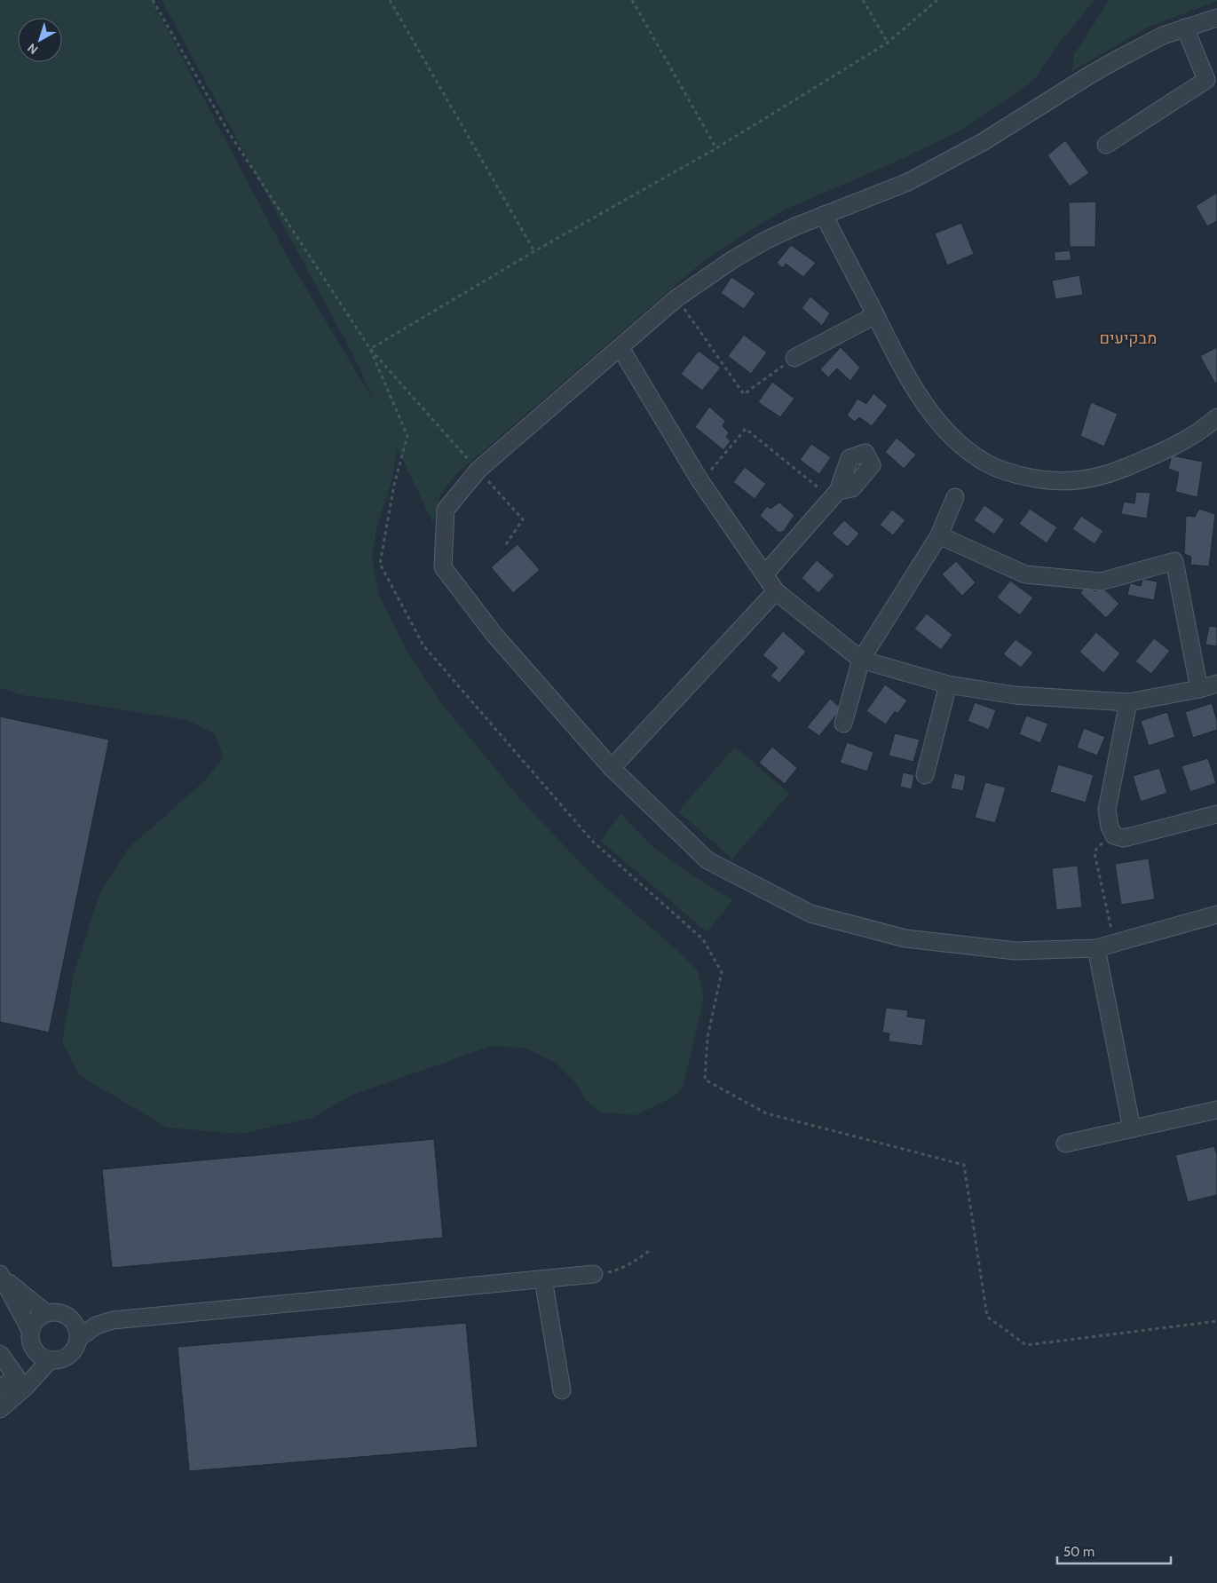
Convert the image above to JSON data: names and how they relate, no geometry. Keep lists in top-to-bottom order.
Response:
{
  "districts": ["מבקיעים"],
  "scale_bar": "50 m",
  "north": "bottom left"
}
